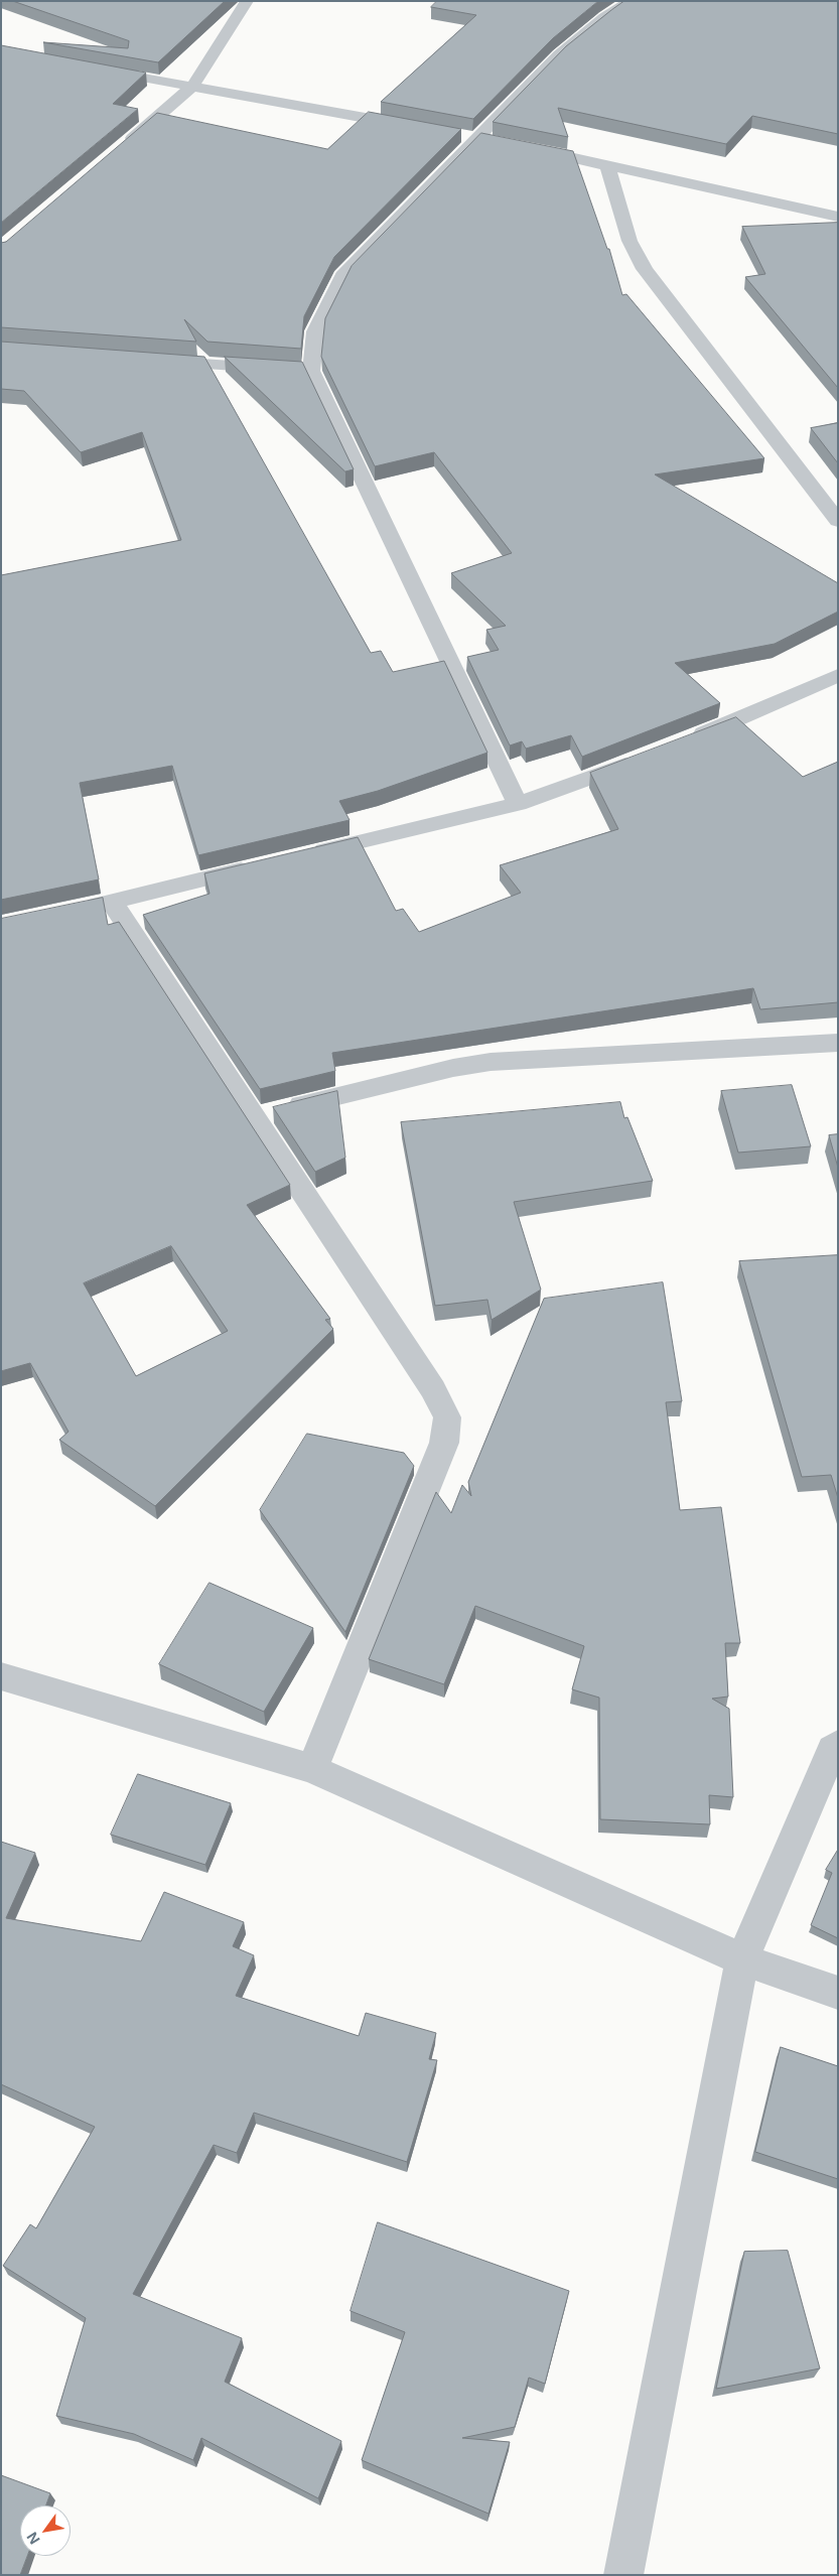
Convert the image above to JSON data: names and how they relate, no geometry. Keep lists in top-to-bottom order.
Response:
{
  "north": "bottom left"
}
